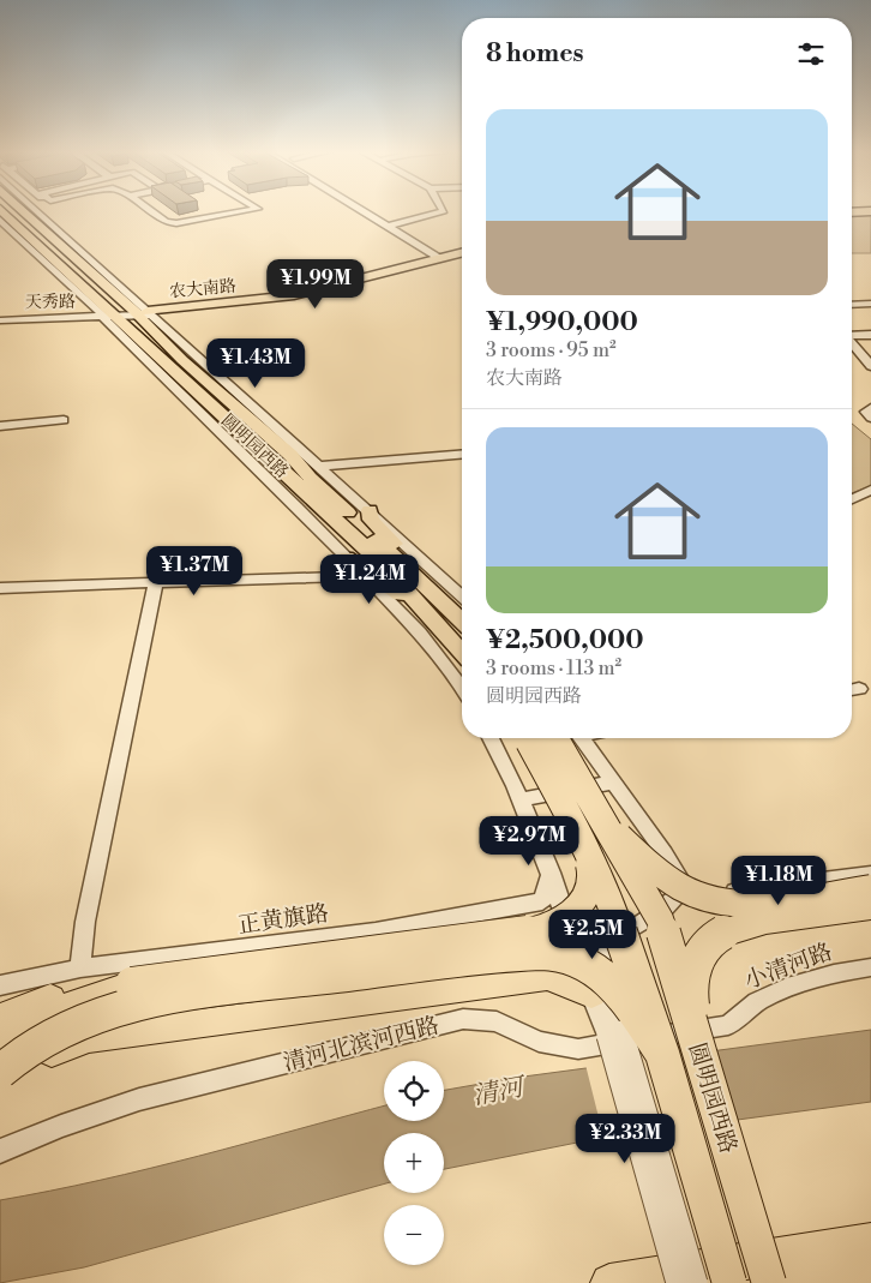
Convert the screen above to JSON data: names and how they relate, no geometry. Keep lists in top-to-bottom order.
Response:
{
  "streets": {
    "highway": ["圆明园西路"],
    "main road": ["农大南路"],
    "street": [
      "天秀路",
      "正黄旗路",
      "小清河路",
      "清河北滨河西路"
    ]
  },
  "crossings": [
    ["农大南路", "圆明园西路"],
    ["天秀路", "圆明园西路"],
    ["小清河路", "清河北滨河西路"]
  ],
  "water": ["清河"],
  "page": {
    "heading": "8 homes",
    "list": [
      {
        "name": "¥1,990,000",
        "note": "3 rooms · 95 m² · 农大南路"
      },
      {
        "name": "¥2,500,000",
        "note": "3 rooms · 113 m² · 圆明园西路"
      }
    ],
    "price": [
      "¥1.99M",
      "¥1.43M",
      "¥1.37M",
      "¥1.24M",
      "¥2.97M",
      "¥1.18M",
      "¥2.5M",
      "¥2.33M"
    ],
    "map_buttons": ["+", "−"]
  }
}
